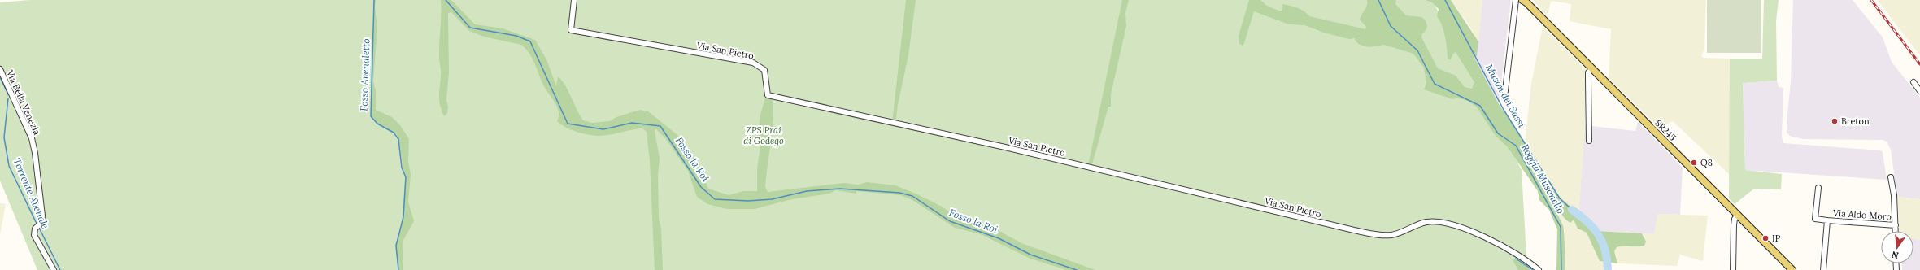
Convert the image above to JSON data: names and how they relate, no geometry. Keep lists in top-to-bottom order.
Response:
{
  "streets": {
    "main road": ["SR245"],
    "street": ["Via San Pietro", "Via Bella Venezia", "Via Aldo Moro"]
  },
  "water": [
    "Fosso Avenaletto",
    "Muson dei Sassi",
    "Fosso la Roi",
    "Roggia Musonello",
    "Torrente Avenale"
  ],
  "parks": ["ZPS Prai di Godego"],
  "places": ["Breton", "Q8", "IP"],
  "north": "bottom"
}
